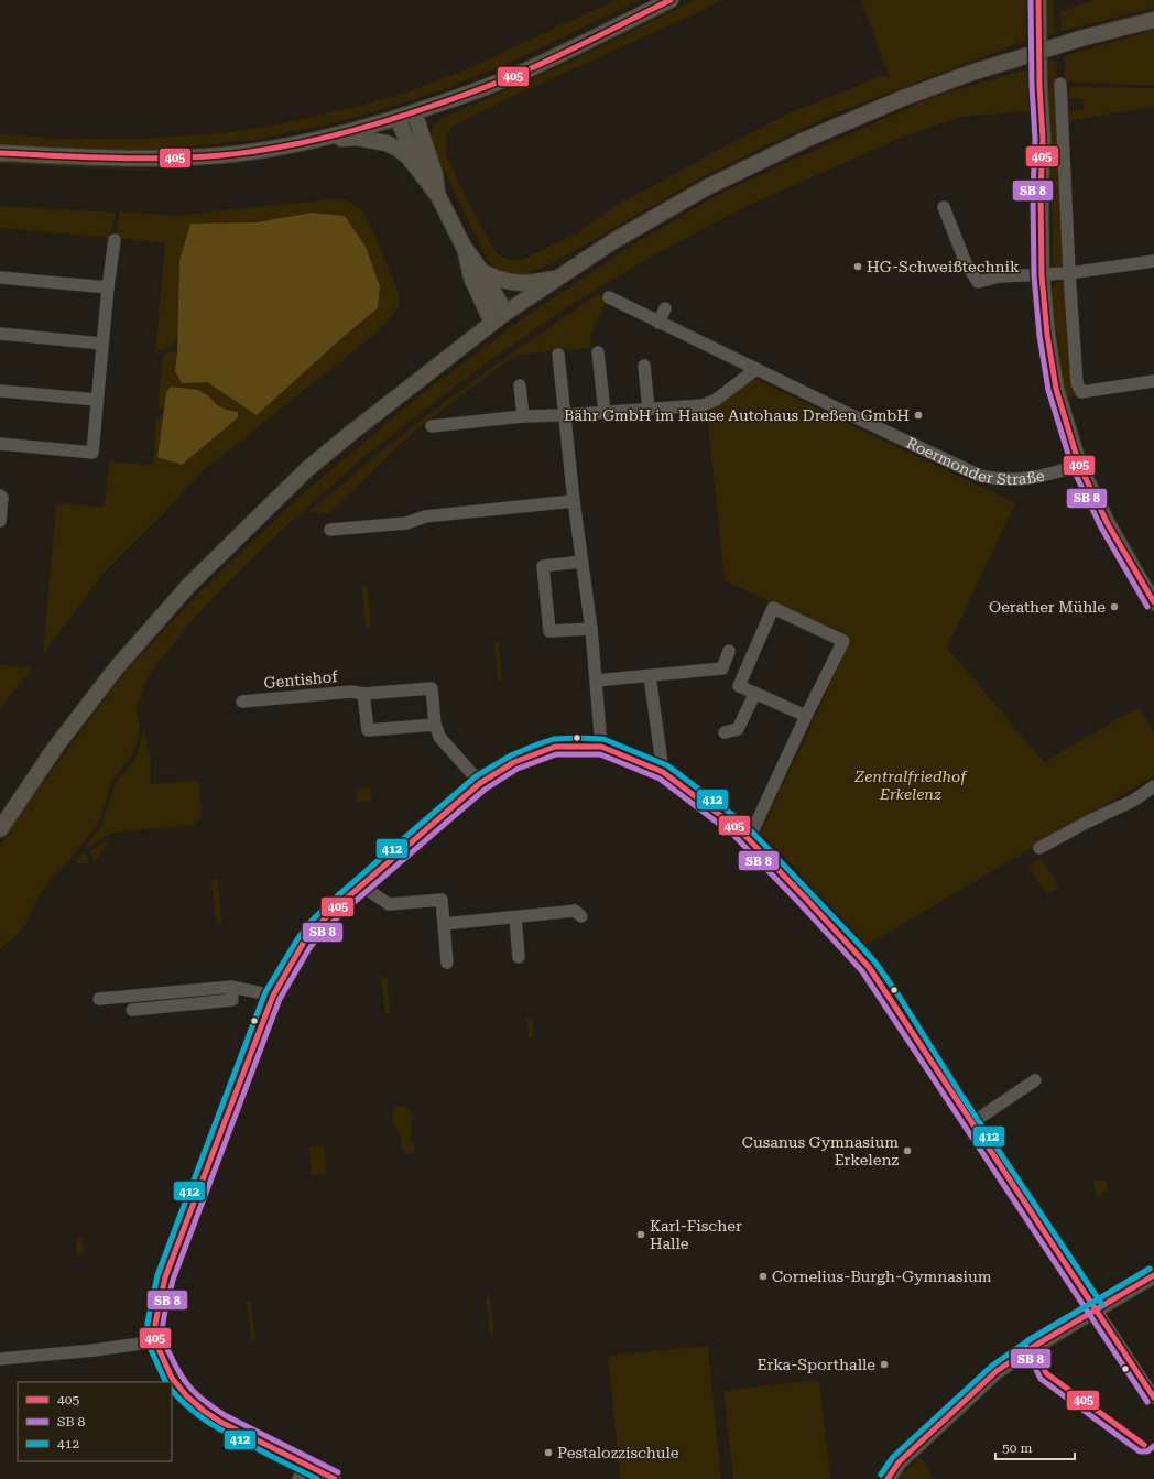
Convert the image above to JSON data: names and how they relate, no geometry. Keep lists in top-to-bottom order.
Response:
{
  "streets": {
    "street": ["Roermonder Straße", "Gentishof"]
  },
  "parks": ["Zentralfriedhof Erkelenz"],
  "places": [
    "HG-Schweißtechnik",
    "Bähr GmbH im Hause Autohaus Dreßen GmbH",
    "Oerather Mühle",
    "Cusanus Gymnasium Erkelenz",
    "Karl-Fischer Halle",
    "Cornelius-Burgh-Gymnasium",
    "Erka-Sporthalle",
    "Pestalozzischule"
  ],
  "lines": ["transit line 405", "transit line 412"],
  "legend": ["405", "SB 8", "412"],
  "scale_bar": "50 m"
}
